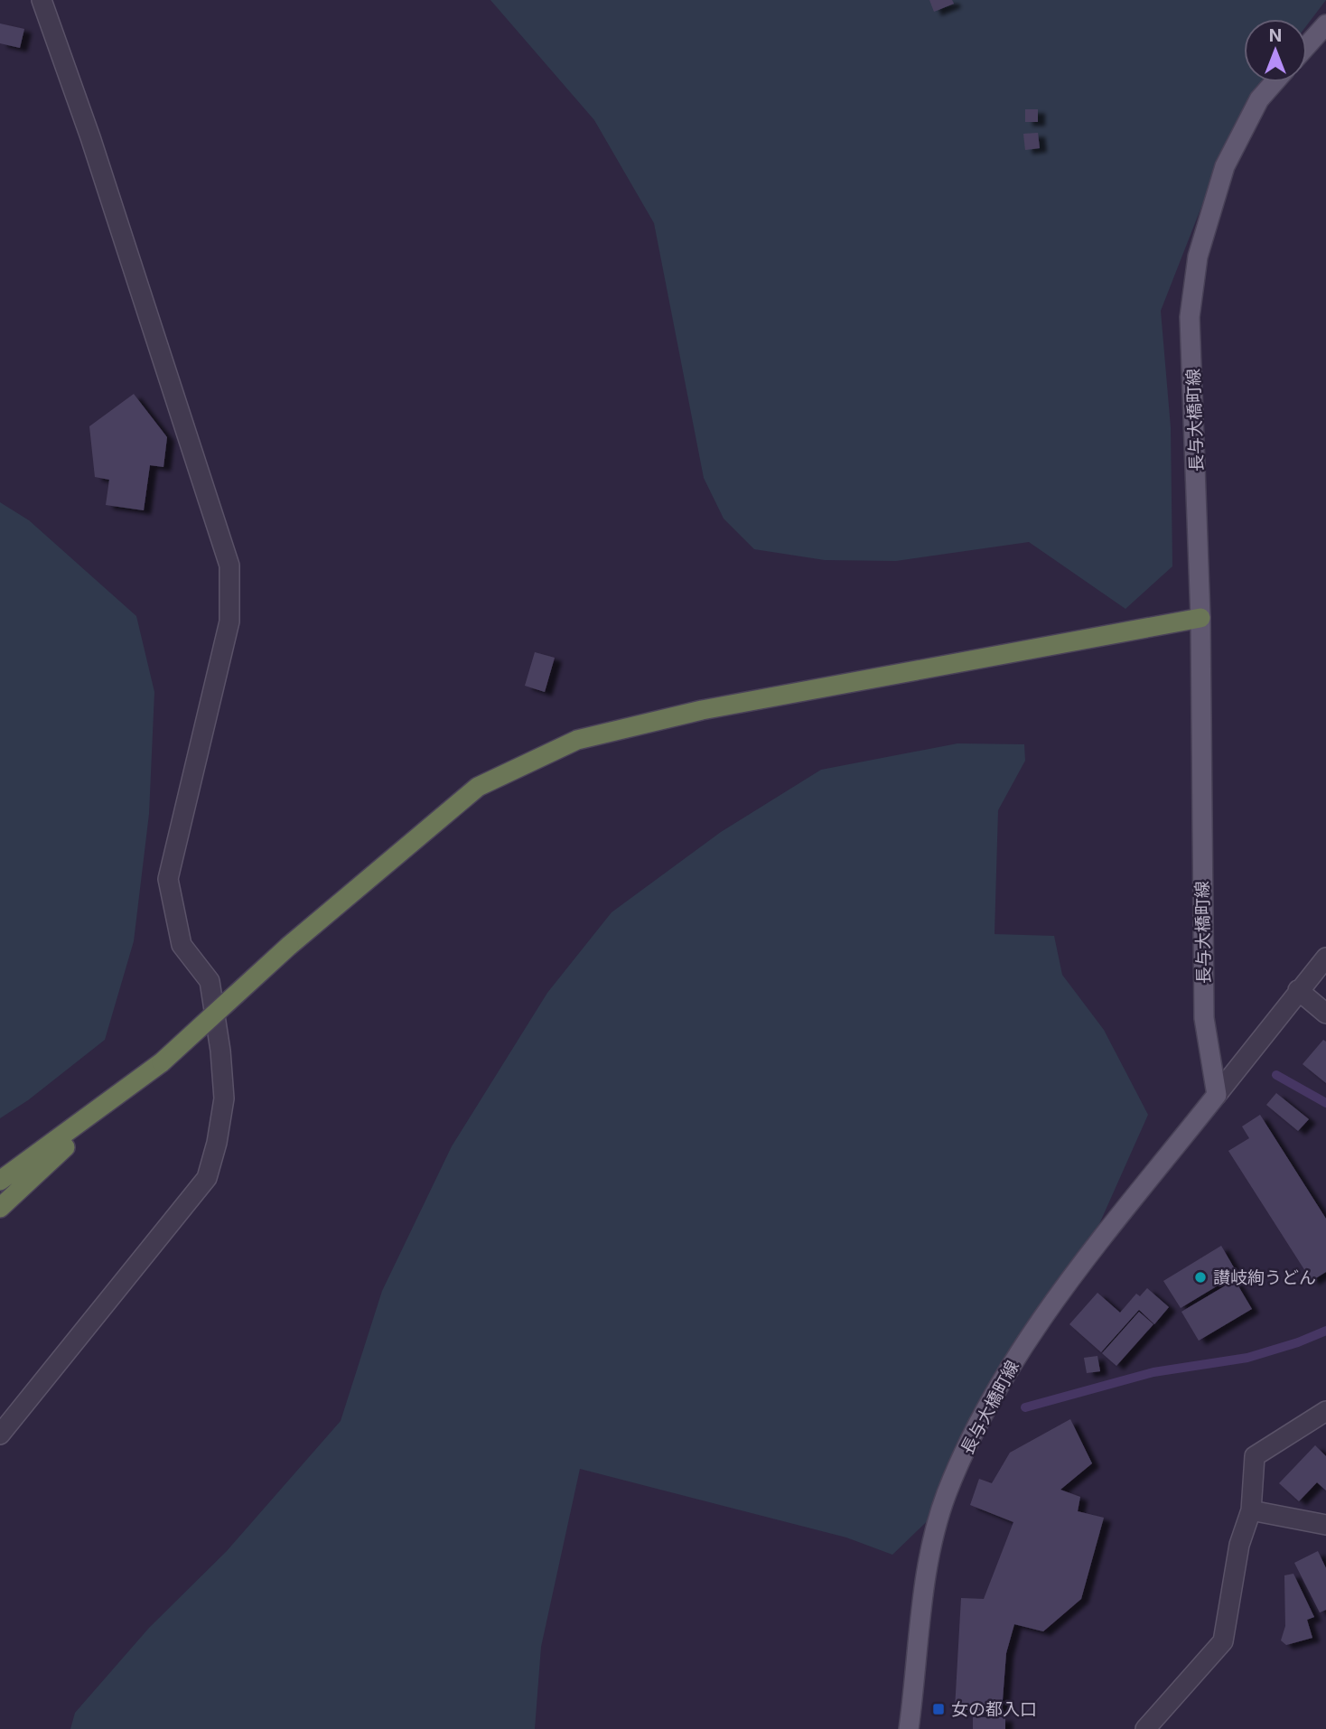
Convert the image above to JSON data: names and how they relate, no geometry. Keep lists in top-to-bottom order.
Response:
{
  "streets": {
    "main road": ["長与大橋町線"]
  },
  "places": {
    "other": ["讃岐絢うどん"],
    "transit": ["女の都入口"]
  },
  "north": "top"
}
